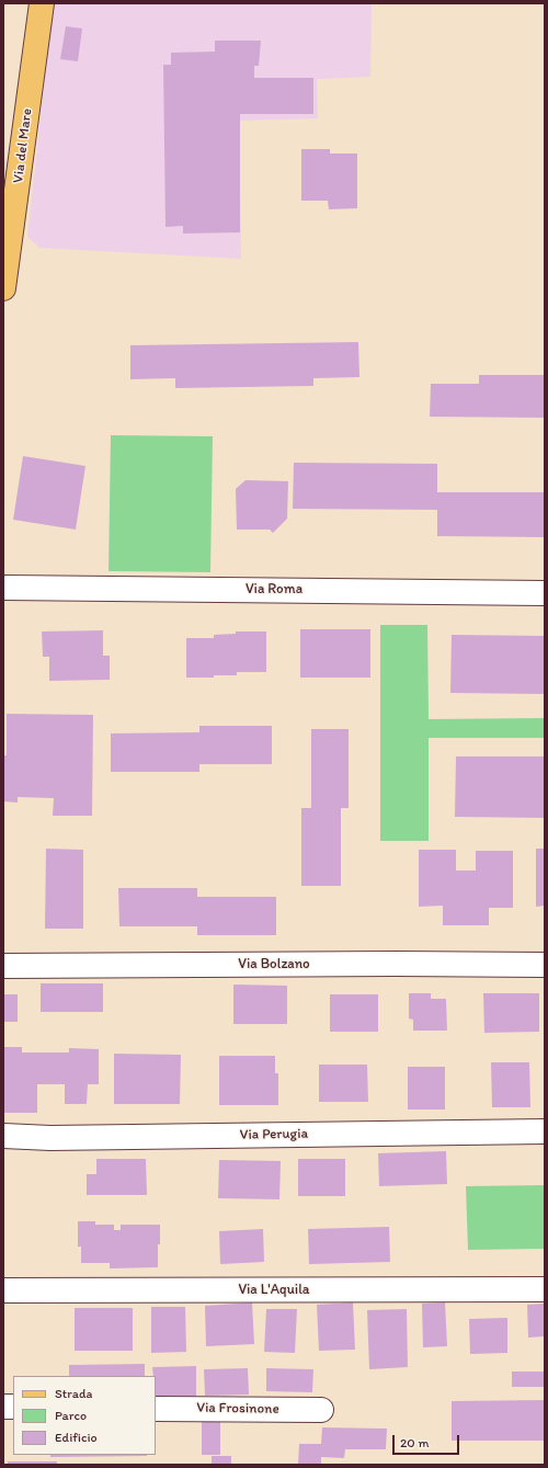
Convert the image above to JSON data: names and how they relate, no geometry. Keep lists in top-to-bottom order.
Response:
{
  "streets": {
    "main road": ["Via del Mare"],
    "street": [
      "Via Roma",
      "Via Bolzano",
      "Via Perugia",
      "Via L'Aquila",
      "Via Frosinone"
    ]
  },
  "legend": ["Strada", "Parco", "Edificio"],
  "scale_bar": "20 m"
}
